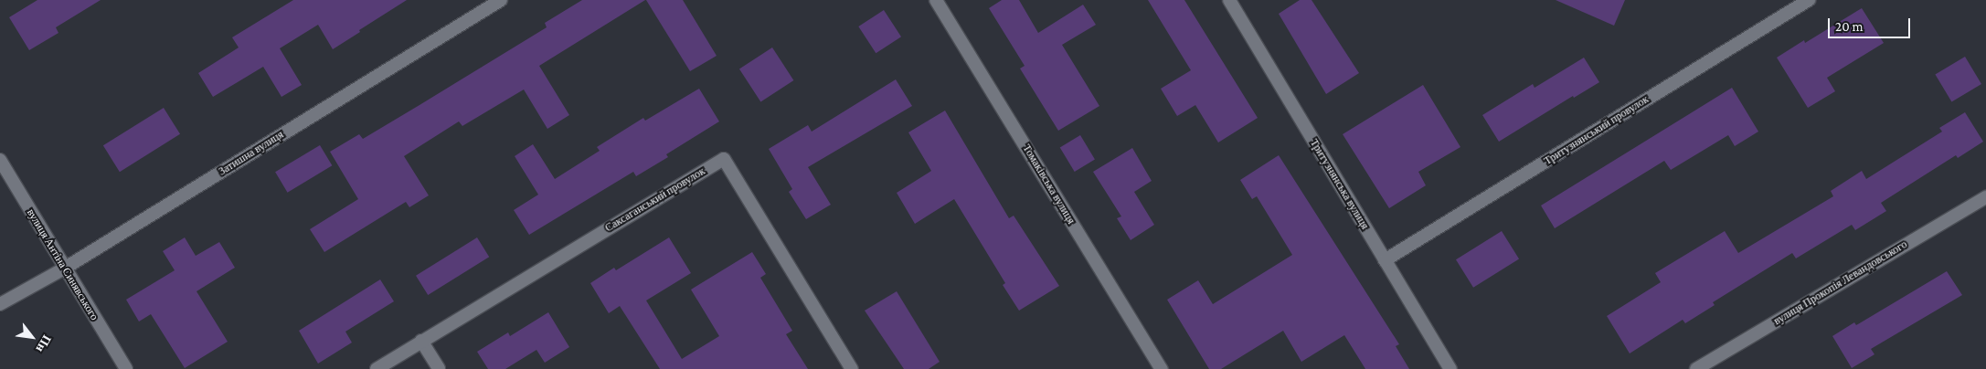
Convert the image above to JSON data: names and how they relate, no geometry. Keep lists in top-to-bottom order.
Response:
{
  "streets": {
    "street": [
      "Тритузнянський провулок",
      "Затишна вулиця",
      "Томаківська вулиця",
      "Тритузнянська вулиця",
      "Саксаганський провулок",
      "вулиця Антіна Синявського",
      "вулиця Прокопія Левандовського"
    ]
  },
  "crossings": [
    ["Тритузнянський провулок", "Тритузнянська вулиця"],
    ["Затишна вулиця", "вулиця Антіна Синявського"]
  ],
  "scale_bar": "20 m",
  "north": "bottom right"
}
